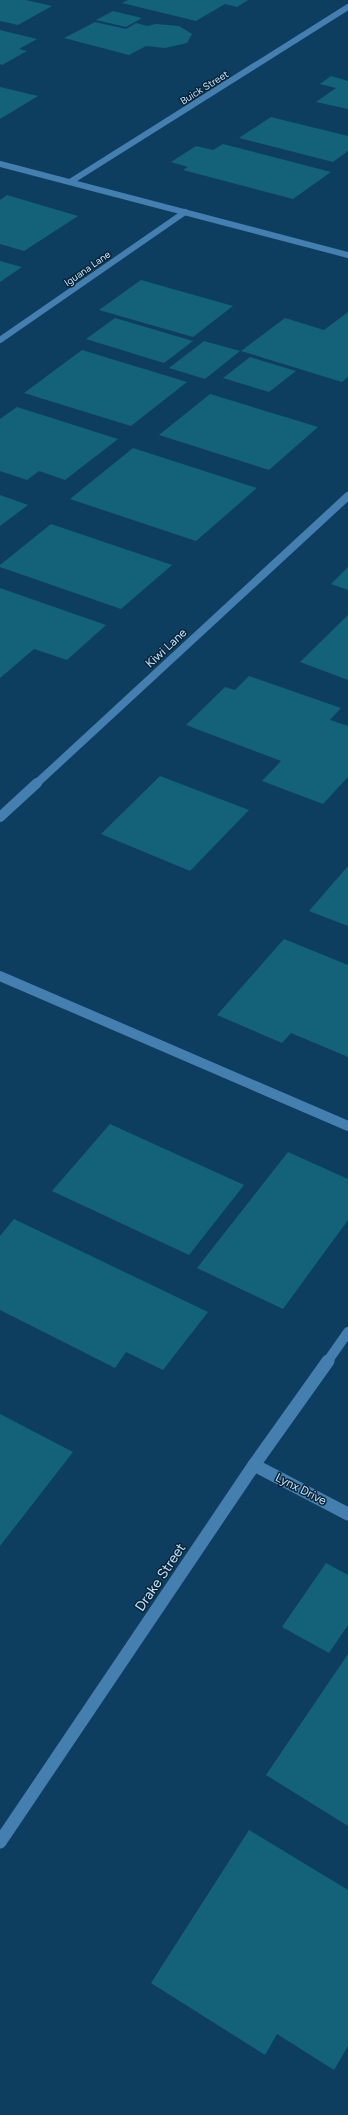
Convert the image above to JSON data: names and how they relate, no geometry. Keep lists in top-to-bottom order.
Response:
{
  "streets": {
    "street": [
      "Buick Street",
      "Iguana Lane",
      "Kiwi Lane",
      "Lynx Drive",
      "Drake Street"
    ]
  },
  "crossings": [
    ["Lynx Drive", "Drake Street"]
  ]
}
